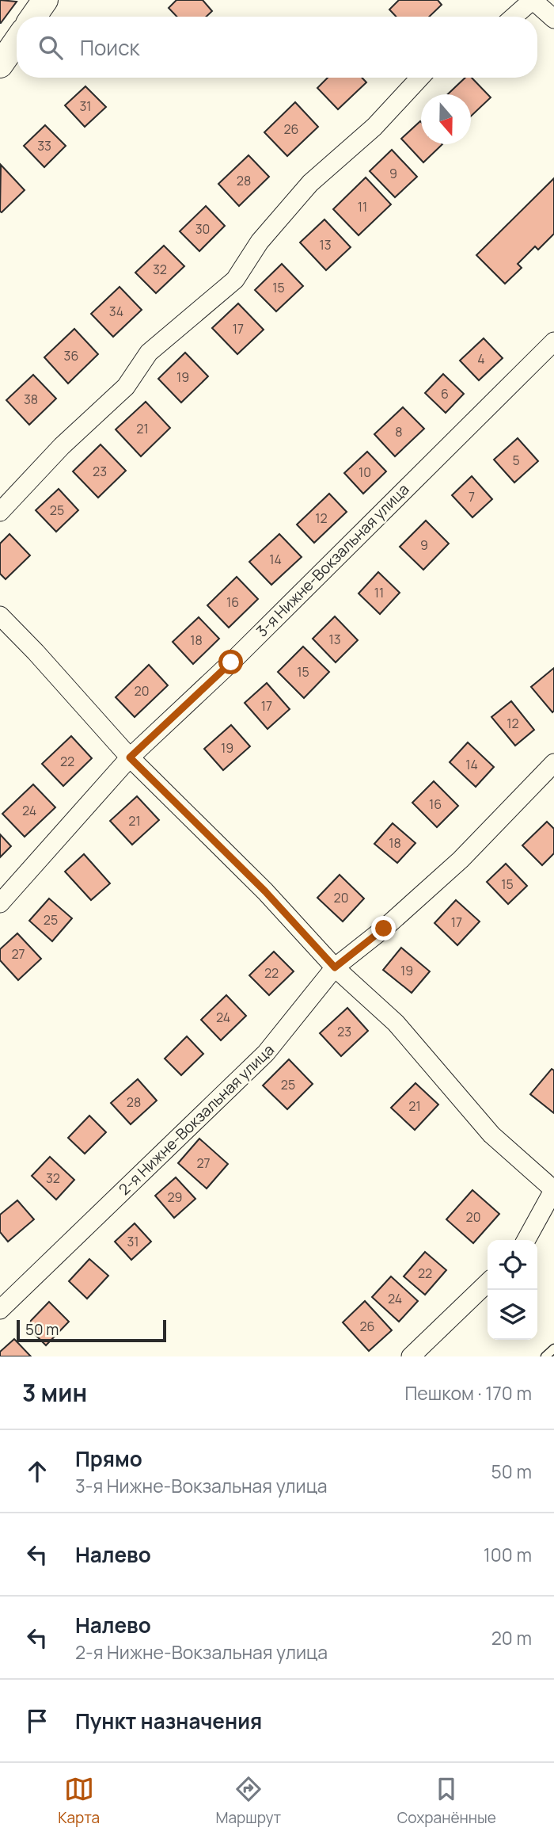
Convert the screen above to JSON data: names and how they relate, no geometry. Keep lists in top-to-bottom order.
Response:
{
  "streets": {
    "street": ["3-я Нижне-Вокзальная улица", "2-я Нижне-Вокзальная улица"]
  },
  "house_numbers": [
    "31",
    "26",
    "33",
    "9",
    "28",
    "11",
    "30",
    "13",
    "32",
    "15",
    "34",
    "17",
    "36",
    "4",
    "19",
    "6",
    "38",
    "21",
    "8",
    "5",
    "23",
    "10",
    "7",
    "25",
    "12",
    "9",
    "14",
    "11",
    "16",
    "13",
    "18",
    "15",
    "20",
    "17",
    "12",
    "19",
    "22",
    "14",
    "16",
    "24",
    "21",
    "18",
    "15",
    "20",
    "25",
    "17",
    "27",
    "19",
    "22",
    "24",
    "23",
    "25",
    "28",
    "21",
    "27",
    "32",
    "29",
    "20",
    "31",
    "22",
    "24",
    "26"
  ],
  "scale_bar": "50 m",
  "north": "bottom",
  "page": {
    "search": "Поиск",
    "scale": "50 m",
    "heading": ["3 мин", "Пешком · 170 m"],
    "list": [
      ["Прямо", "3-я Нижне-Вокзальная улица", "50 m"],
      ["Налево", "100 m"],
      ["Налево", "2-я Нижне-Вокзальная улица", "20 m"],
      "Пункт назначения"
    ],
    "nav": ["Карта", "Маршрут", "Сохранённые"]
  }
}
